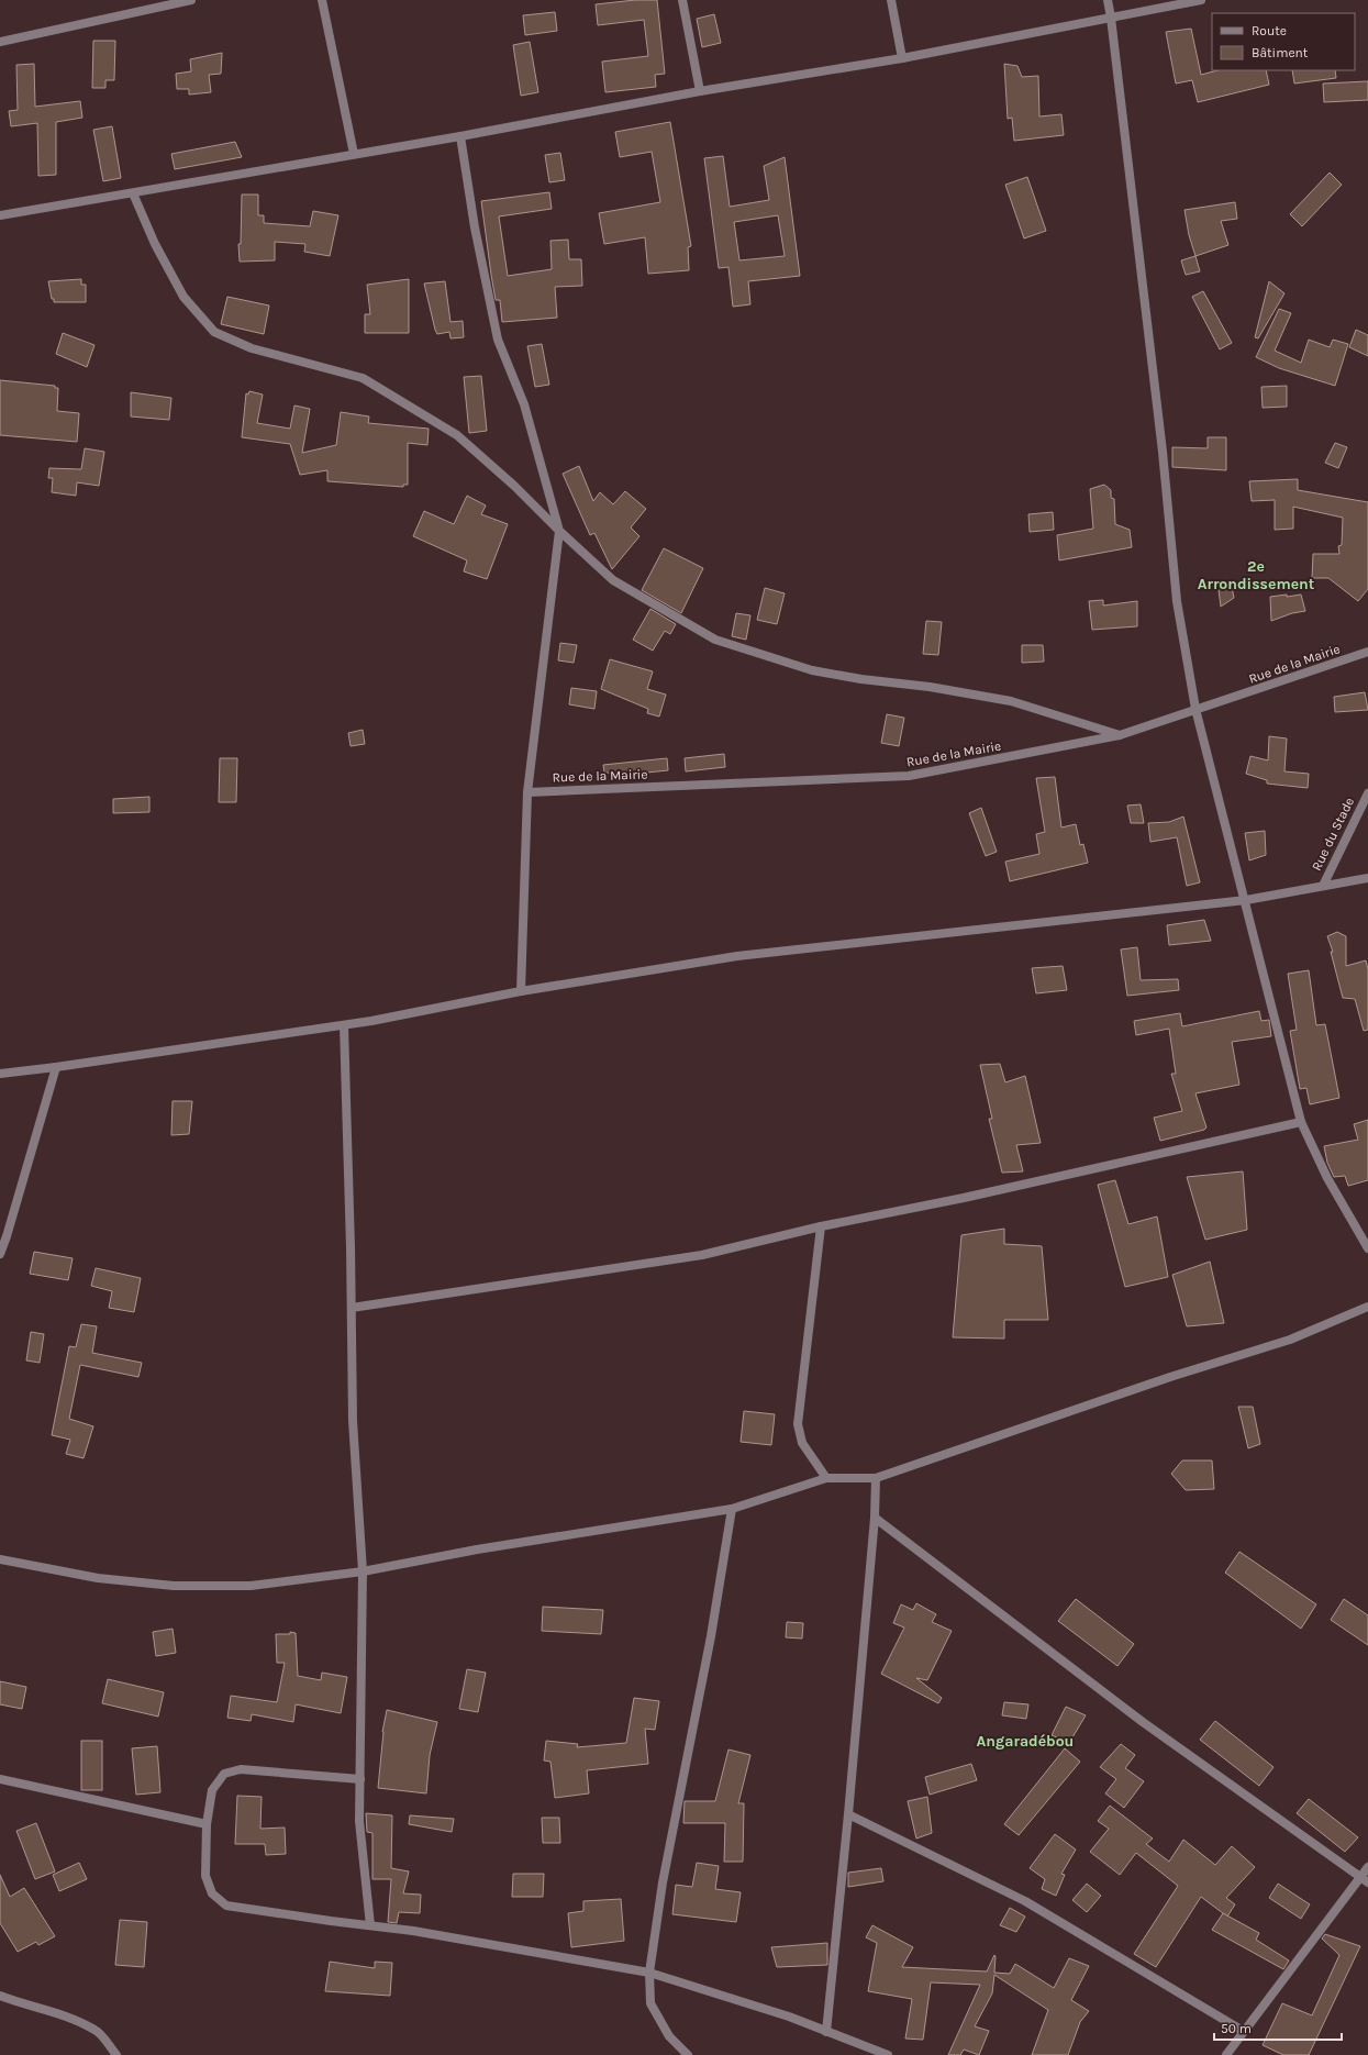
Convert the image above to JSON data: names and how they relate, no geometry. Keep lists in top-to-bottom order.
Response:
{
  "streets": {
    "street": ["Rue de la Mairie", "Rue du Stade"]
  },
  "districts": ["2e Arrondissement", "Angaradébou"],
  "legend": ["Route", "Bâtiment"],
  "scale_bar": "50 m"
}
